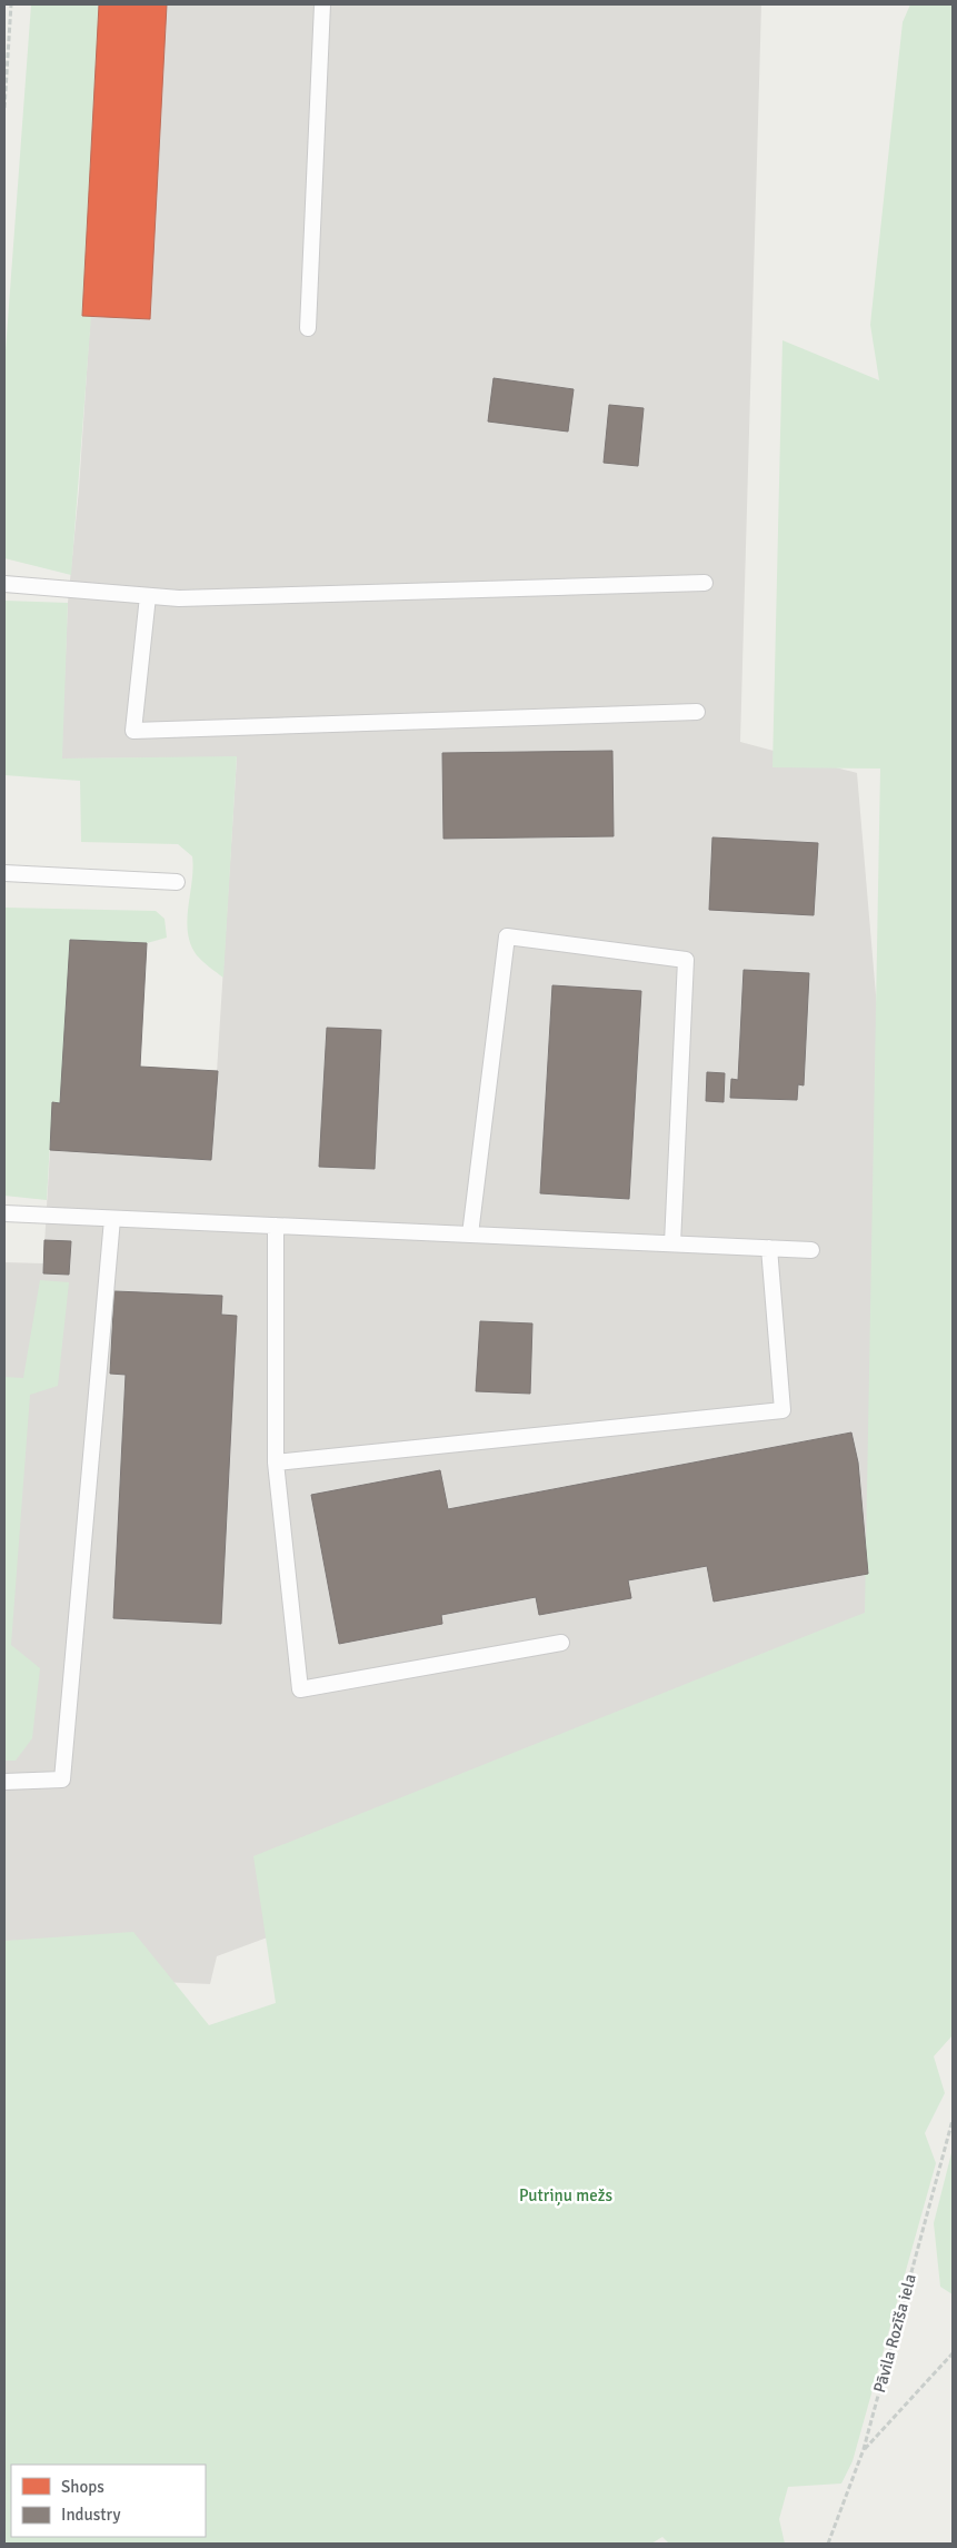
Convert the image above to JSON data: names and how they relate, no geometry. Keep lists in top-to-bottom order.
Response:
{
  "streets": {
    "path": ["Pāvila Rozīša iela"]
  },
  "parks": ["Putriņu mežs"],
  "legend": ["Shops", "Industry"]
}
